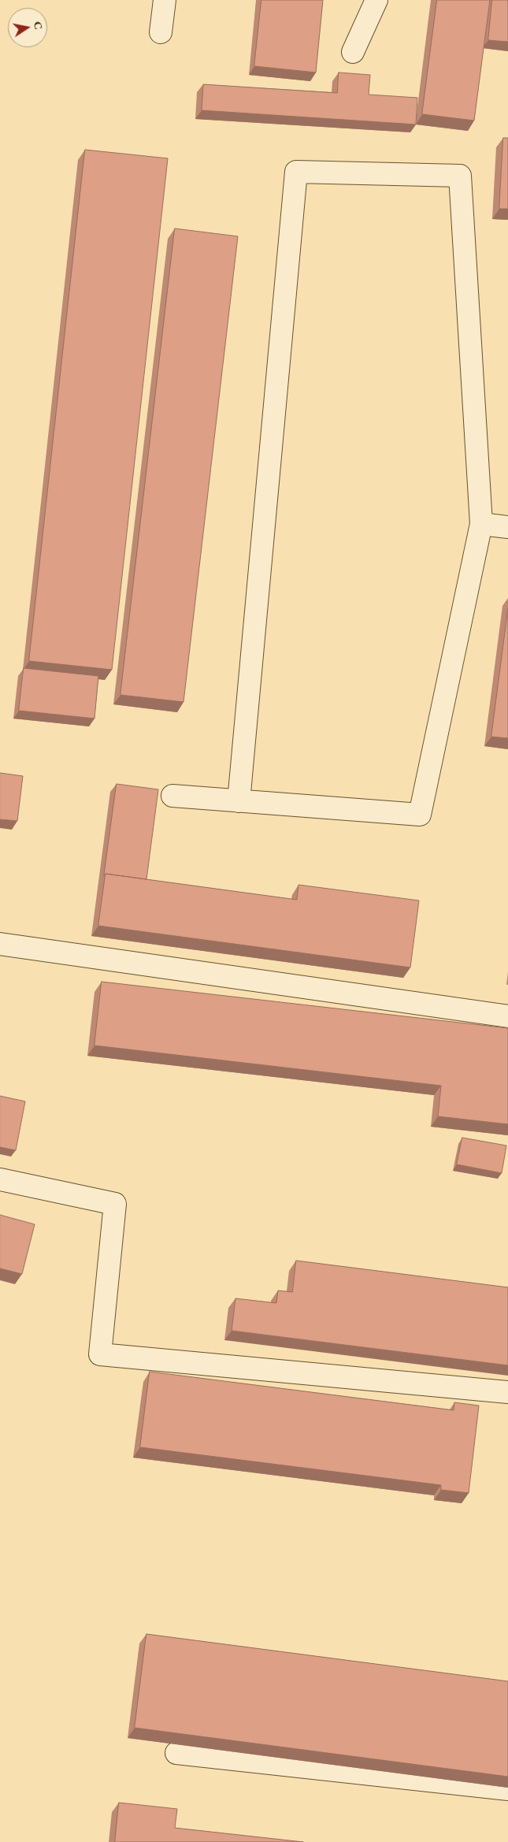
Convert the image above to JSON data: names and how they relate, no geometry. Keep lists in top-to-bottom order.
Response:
{
  "north": "right"
}
